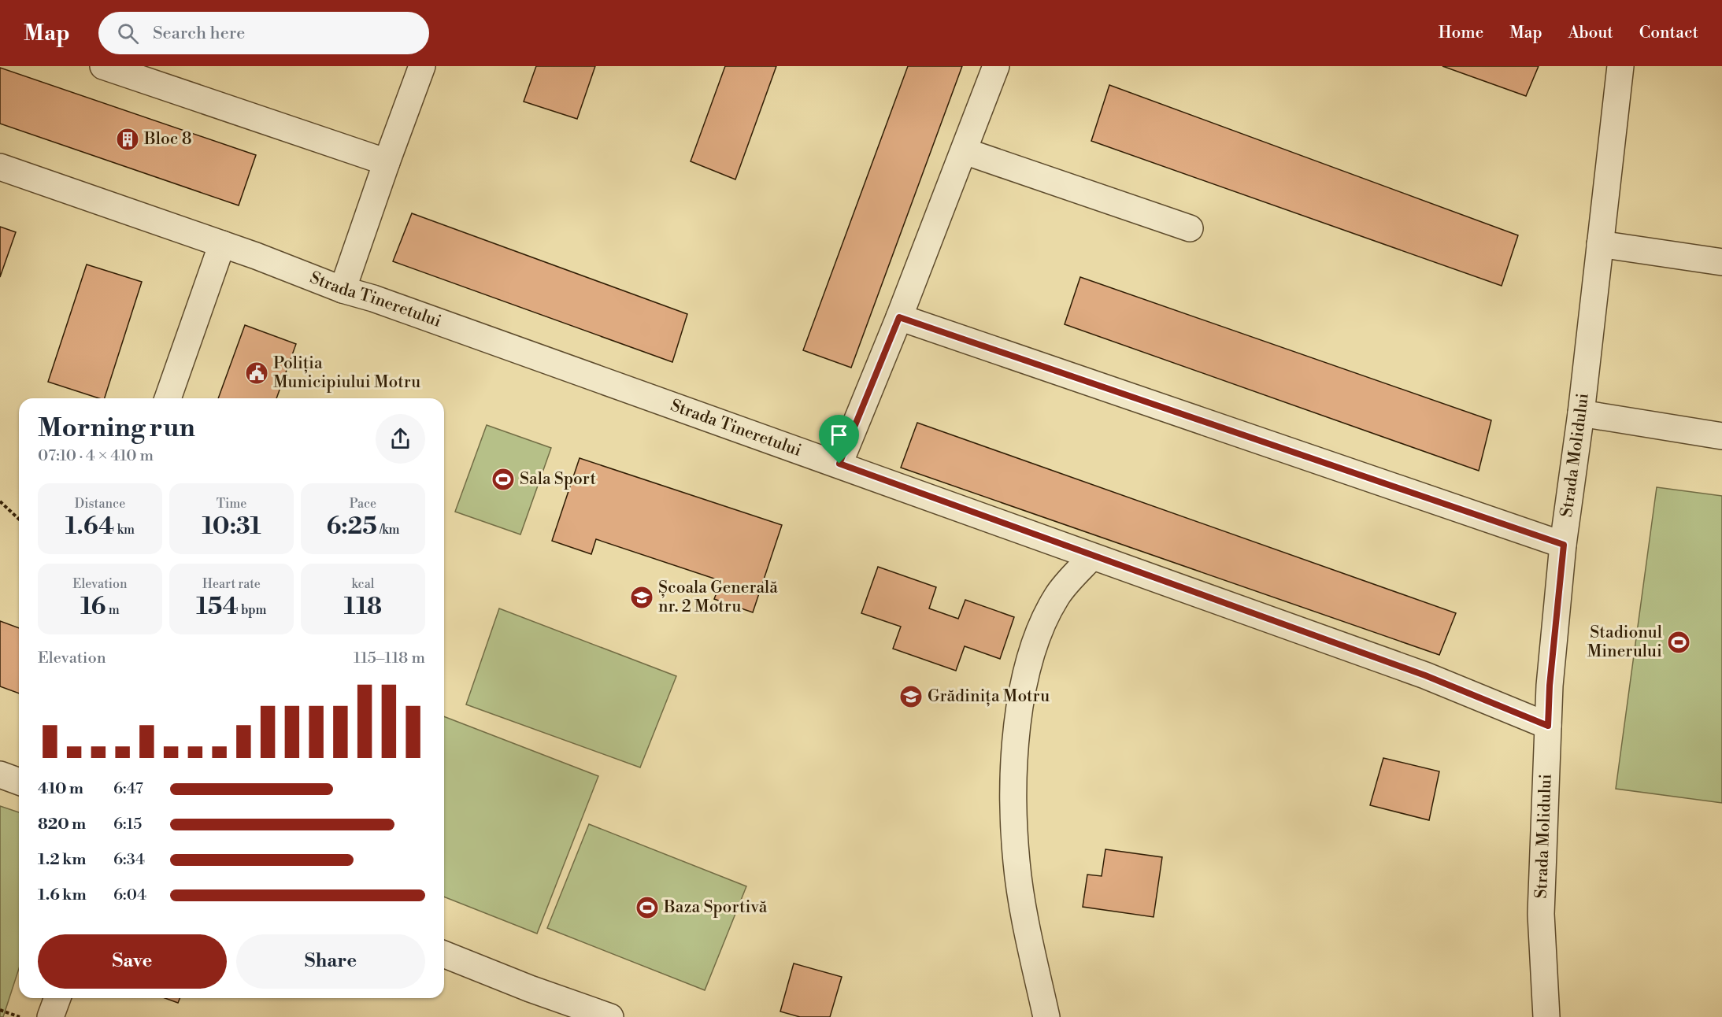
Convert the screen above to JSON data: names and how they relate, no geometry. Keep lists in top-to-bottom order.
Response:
{
  "streets": {
    "street": ["Strada Tineretului", "Strada Molidului"]
  },
  "crossings": [
    ["Strada Tineretului", "Strada Molidului"]
  ],
  "places": {
    "building": ["Bloc 8"],
    "public building": ["Poliția Municipiului Motru"],
    "sports": ["Sala Sport", "Stadionul Minerului", "Baza Sportivă"],
    "school or university": ["Școala Generală nr. 2 Motru", "Grădinița Motru"]
  },
  "page": {
    "header": "Map",
    "search": "Search here",
    "nav": [
      "Home",
      "Map",
      "About",
      "Contact"
    ],
    "heading": ["Morning run", "07:10 · 4 × 410 m"],
    "stats": [
      ["Distance", "1.64 km"],
      ["Time", "10:31"],
      ["Pace", "6:25 /km"],
      ["Elevation", "16 m"],
      ["Heart rate", "154 bpm"],
      ["kcal", "118"]
    ],
    "chart": ["Elevation", "115–118 m"],
    "list": [
      {
        "name": "410 m",
        "note": "6:47"
      },
      {
        "name": "820 m",
        "note": "6:15"
      },
      {
        "name": "1.2 km",
        "note": "6:34"
      },
      {
        "name": "1.6 km",
        "note": "6:04"
      }
    ],
    "buttons": ["Save", "Share"]
  }
}
